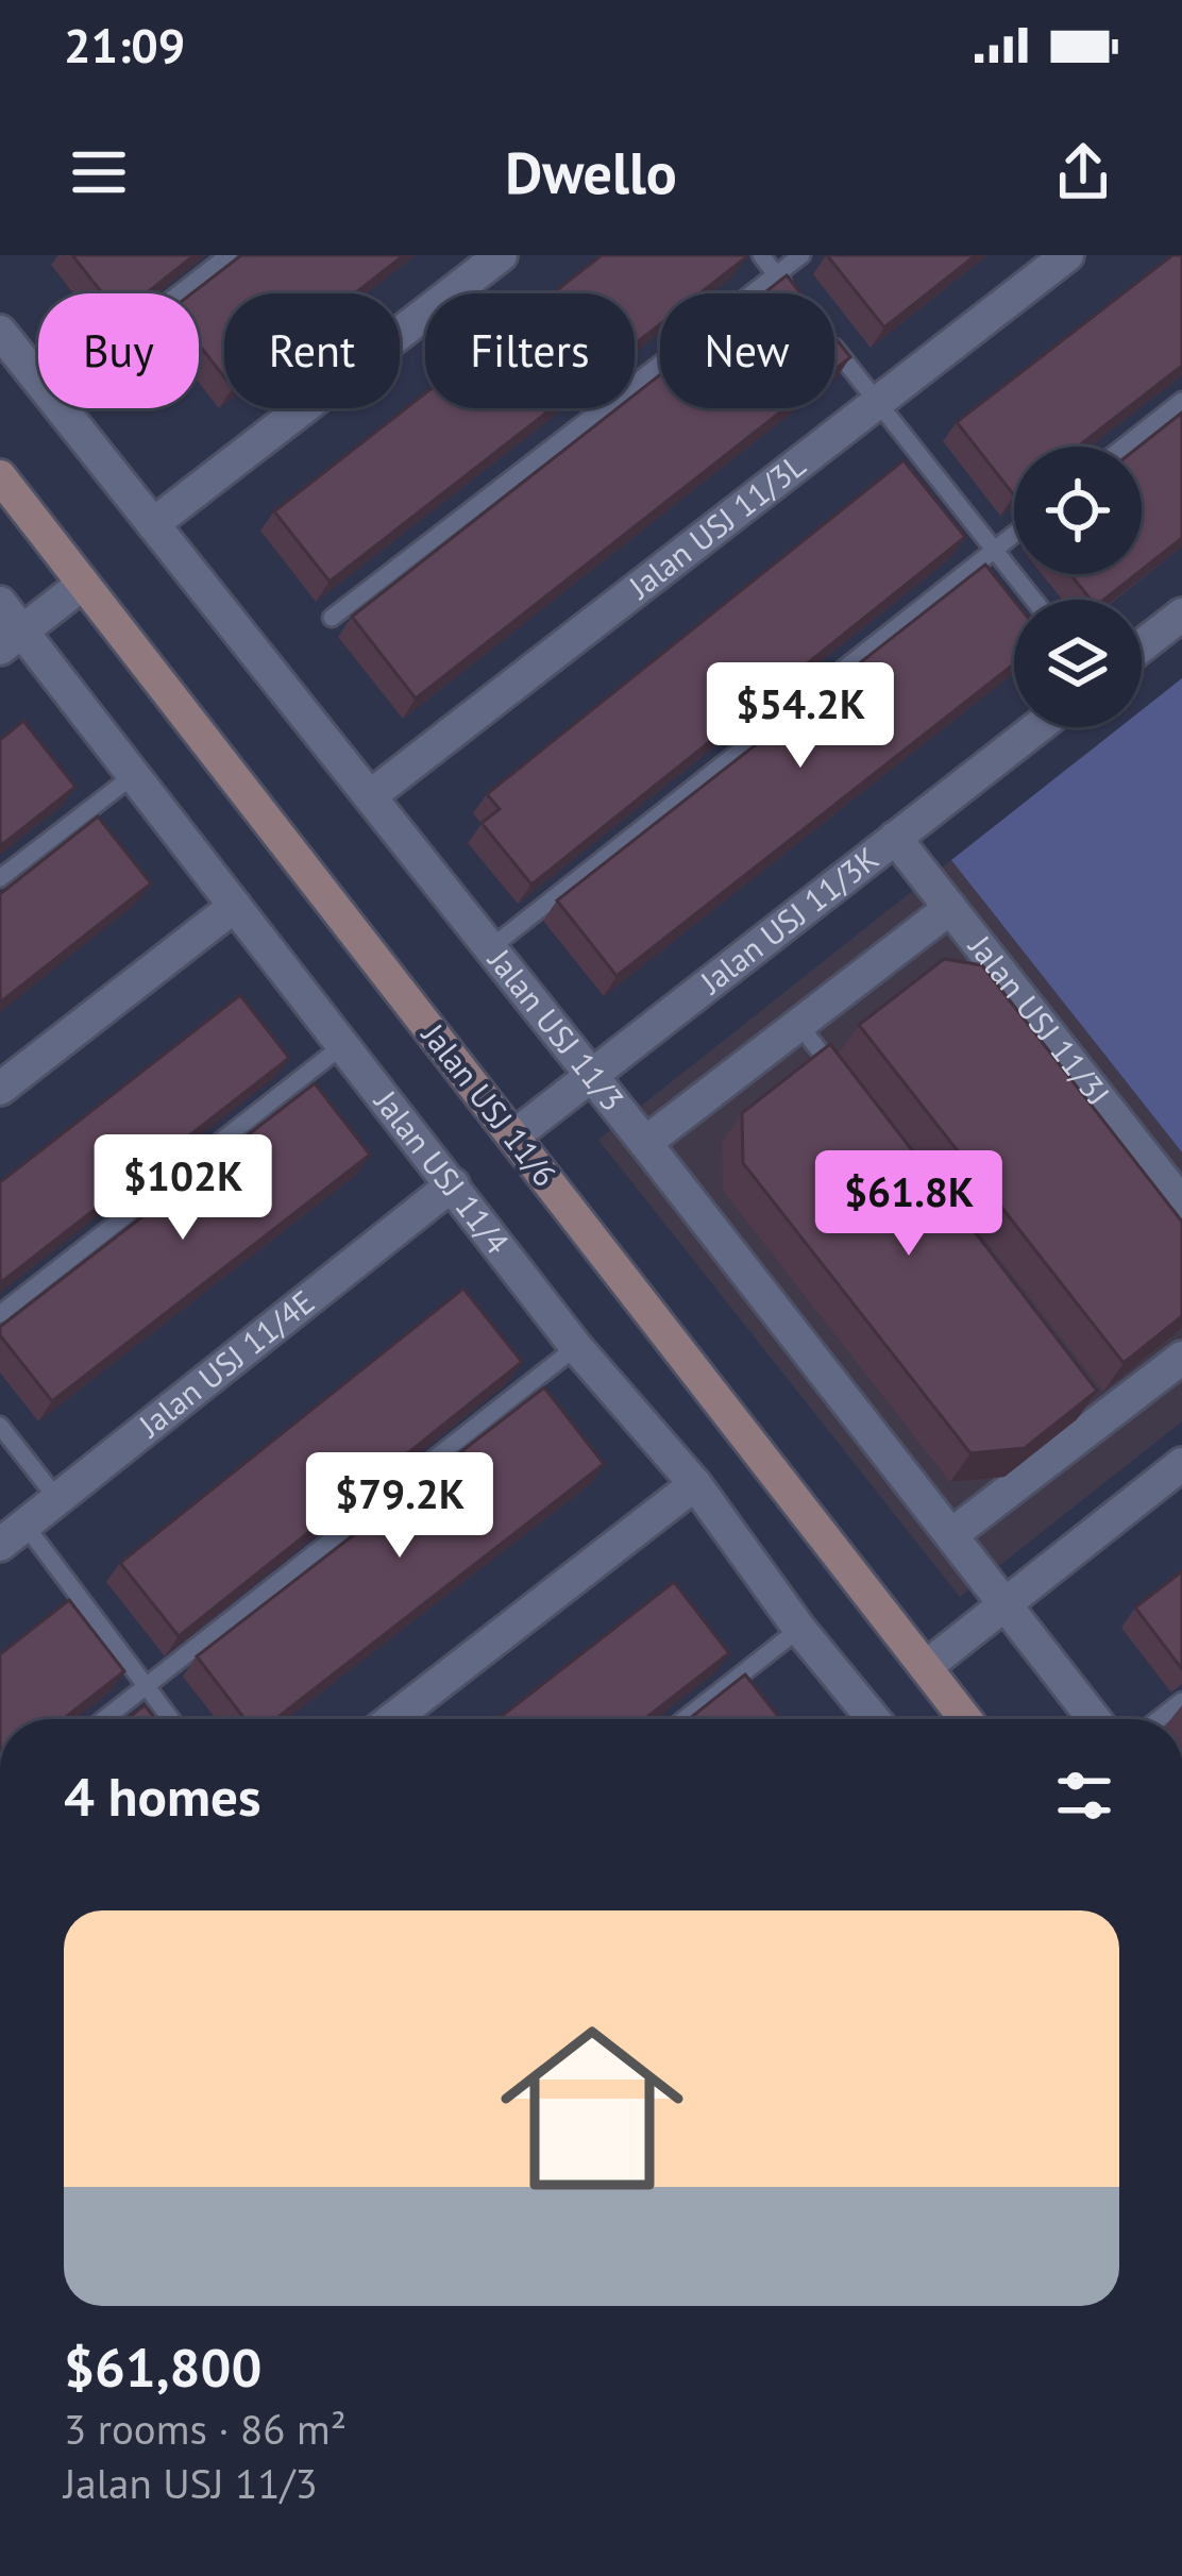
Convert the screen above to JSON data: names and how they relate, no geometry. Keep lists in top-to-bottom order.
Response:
{
  "streets": {
    "street": [
      "Jalan USJ 11/3L",
      "Jalan USJ 11/3K",
      "Jalan USJ 11/3J",
      "Jalan USJ 11/3",
      "Jalan USJ 11/6",
      "Jalan USJ 11/4",
      "Jalan USJ 11/4E"
    ]
  },
  "crossings": [
    ["Jalan USJ 11/3L", "Jalan USJ 11/3"],
    ["Jalan USJ 11/3K", "Jalan USJ 11/3J"],
    ["Jalan USJ 11/3K", "Jalan USJ 11/3"],
    ["Jalan USJ 11/3K", "Jalan USJ 11/6"],
    ["Jalan USJ 11/4", "Jalan USJ 11/4E"]
  ],
  "page": {
    "status": "21:09",
    "header": "Dwello",
    "chip": [
      "Buy",
      "Rent",
      "Filters",
      "New"
    ],
    "price": [
      "$54.2K",
      "$102K",
      "$61.8K",
      "$79.2K"
    ],
    "heading": "4 homes",
    "list": [
      {
        "name": "$61,800",
        "note": "3 rooms · 86 m² · Jalan USJ 11/3"
      }
    ]
  }
}
